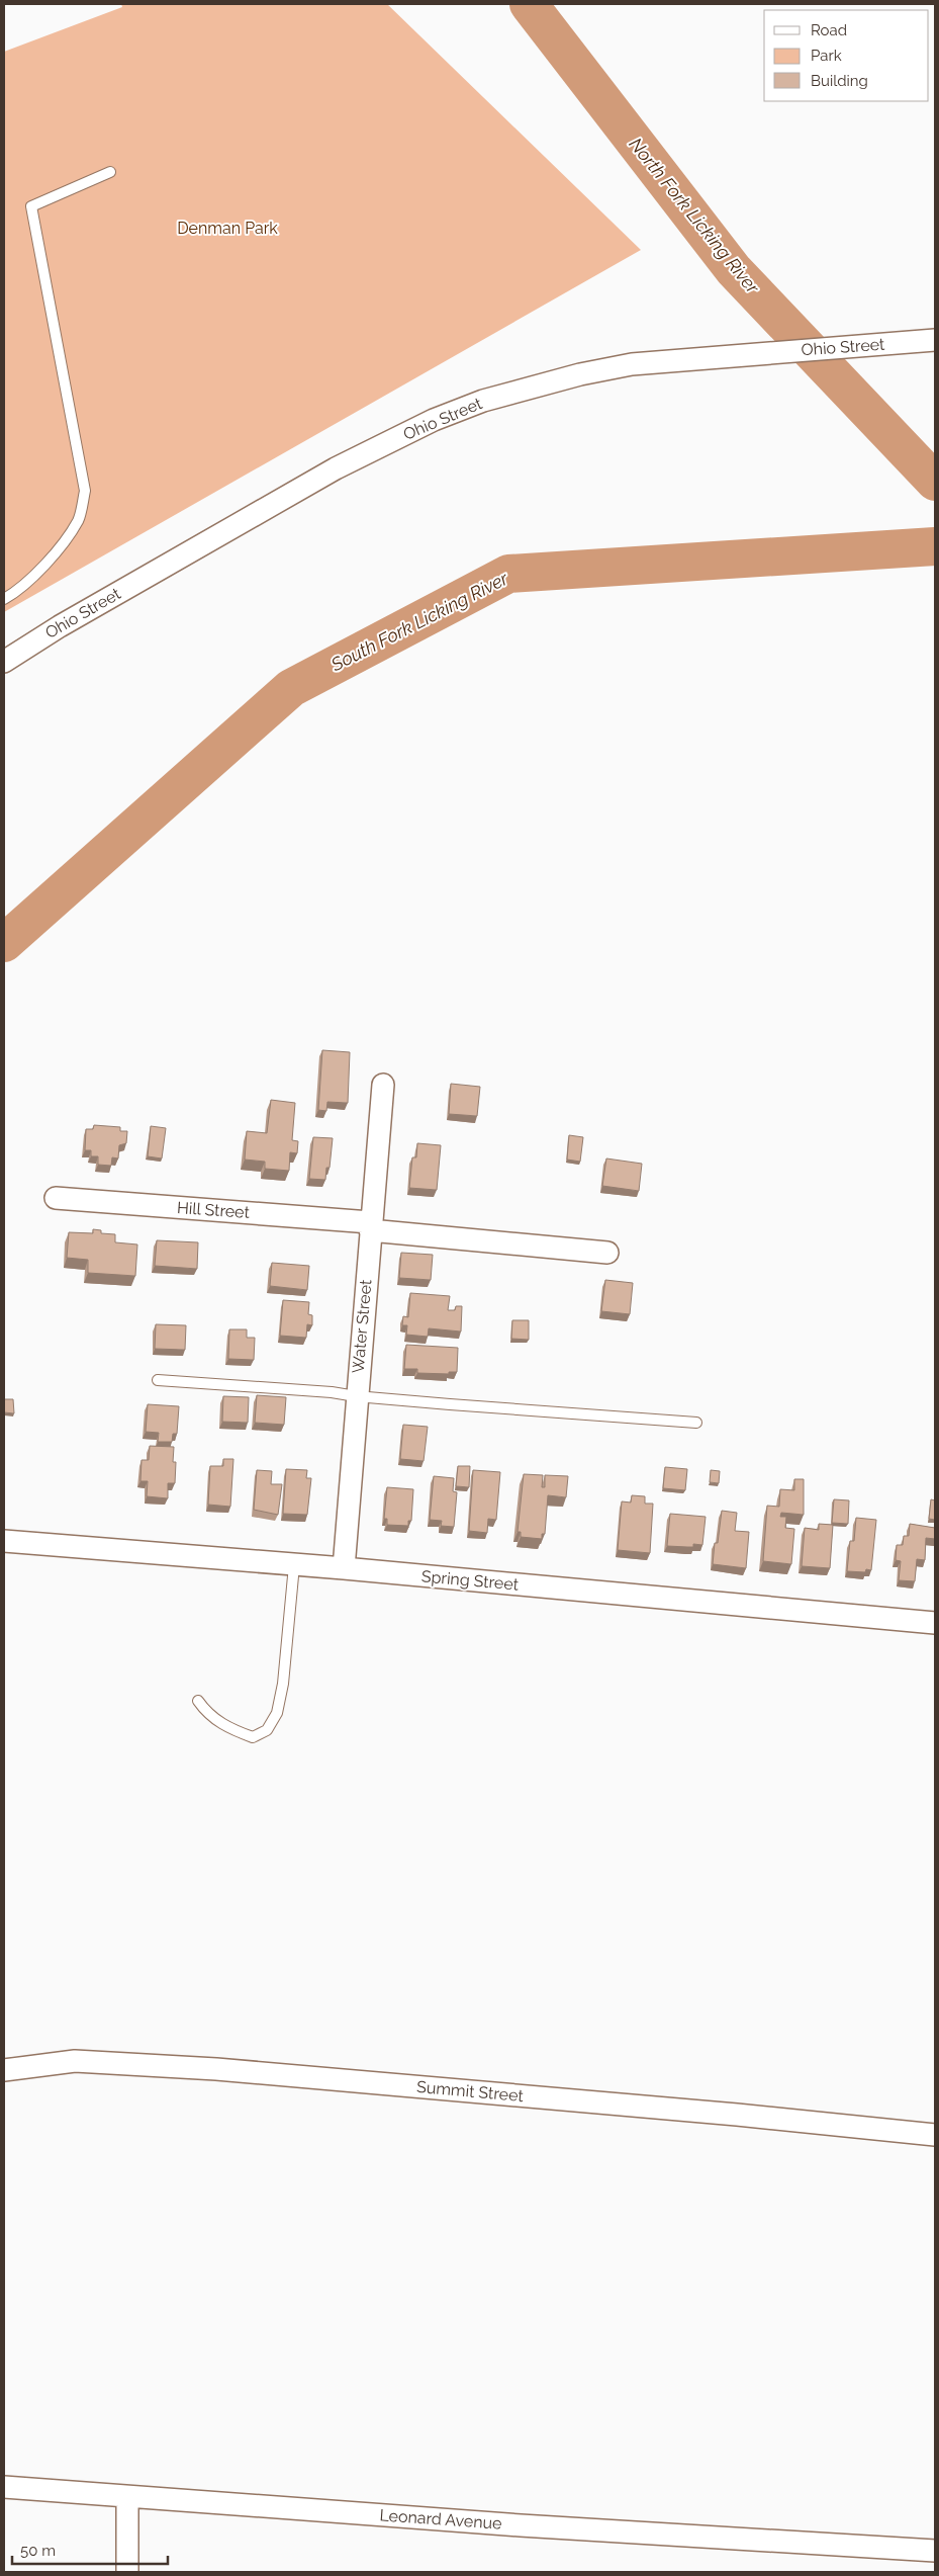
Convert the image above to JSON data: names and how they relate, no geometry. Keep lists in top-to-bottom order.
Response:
{
  "streets": {
    "street": [
      "Ohio Street",
      "Hill Street",
      "Water Street",
      "Spring Street",
      "Summit Street",
      "Leonard Avenue"
    ]
  },
  "crossings": [
    ["Hill Street", "Water Street"],
    ["Water Street", "Spring Street"]
  ],
  "water": ["North Fork Licking River", "South Fork Licking River"],
  "parks": ["Denman Park"],
  "legend": ["Road", "Park", "Building"],
  "scale_bar": "50 m"
}
